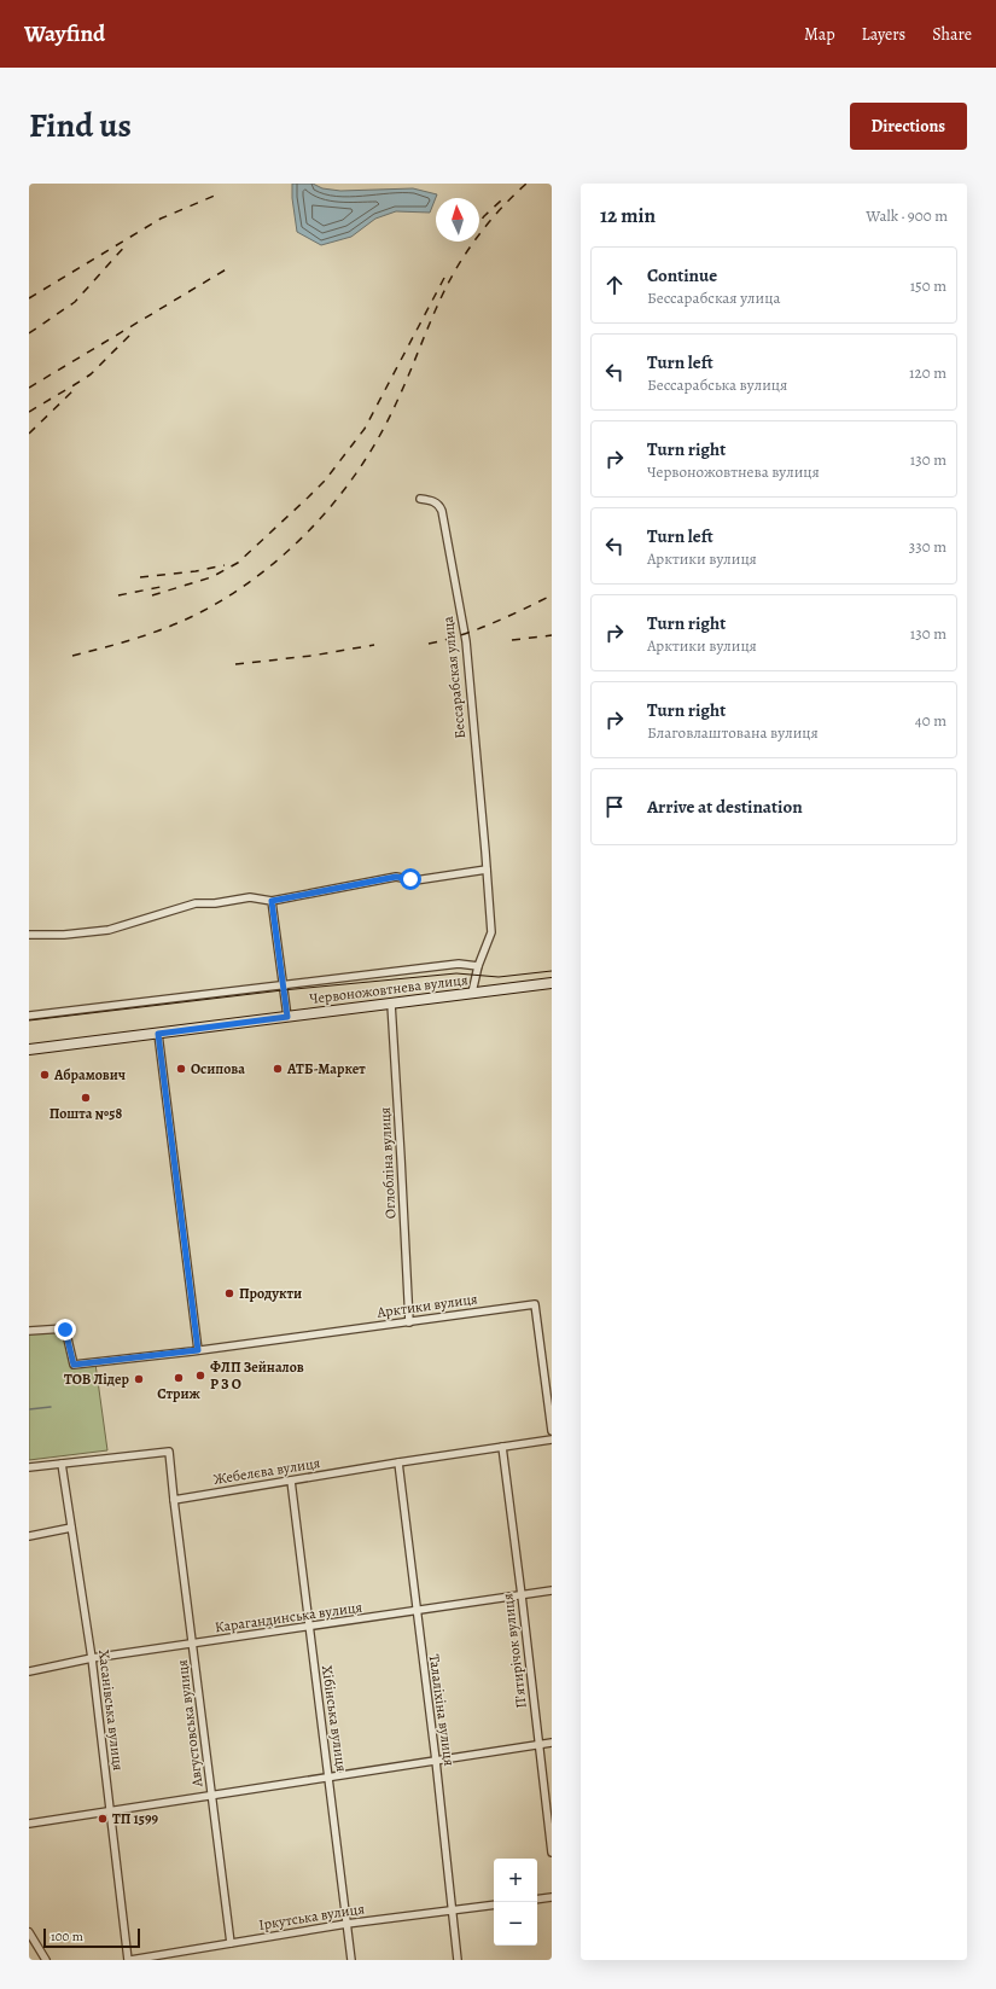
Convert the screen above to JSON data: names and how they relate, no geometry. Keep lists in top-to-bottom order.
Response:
{
  "streets": {
    "main road": ["Червоножовтнева вулиця"],
    "street": [
      "Бессарабская улица",
      "Оглобліна вулиця",
      "Арктики вулиця",
      "Жебелєва вулиця",
      "Карагандинська вулиця",
      "П’ятирічок вулиця",
      "Хасанівська вулиця",
      "Талаліхіна вулиця",
      "Хібінська вулиця",
      "Августовська вулиця",
      "Іркутська вулиця"
    ]
  },
  "crossings": [
    ["Бессарабская улица", "Червоножовтнева вулиця"],
    ["Червоножовтнева вулиця", "Оглобліна вулиця"],
    ["Оглобліна вулиця", "Арктики вулиця"],
    ["Жебелєва вулиця", "П’ятирічок вулиця"],
    ["Жебелєва вулиця", "Талаліхіна вулиця"],
    ["Жебелєва вулиця", "Хібінська вулиця"],
    ["Жебелєва вулиця", "Августовська вулиця"],
    ["Карагандинська вулиця", "П’ятирічок вулиця"],
    ["Карагандинська вулиця", "Хасанівська вулиця"],
    ["Карагандинська вулиця", "Талаліхіна вулиця"],
    ["Карагандинська вулиця", "Хібінська вулиця"],
    ["Карагандинська вулиця", "Августовська вулиця"],
    ["Хасанівська вулиця", "Іркутська вулиця"],
    ["Талаліхіна вулиця", "Іркутська вулиця"],
    ["Хібінська вулиця", "Іркутська вулиця"],
    ["Августовська вулиця", "Іркутська вулиця"]
  ],
  "places": [
    "Осипова",
    "АТБ-Маркет",
    "Абрамович",
    "Пошта №58",
    "Продукти",
    "ФЛП Зейналов Р З О",
    "Стриж",
    "ТОВ Лідер",
    "ТП 1599"
  ],
  "scale_bar": "100 m",
  "north": "top",
  "page": {
    "header": "Wayfind",
    "nav": ["Map", "Layers", "Share"],
    "title": "Find us",
    "buttons": "Directions",
    "heading": ["12 min", "Walk · 900 m"],
    "list": [
      ["Continue", "Бессарабская улица", "150 m"],
      ["Turn left", "Бессарабська вулиця", "120 m"],
      ["Turn right", "Червоножовтнева вулиця", "130 m"],
      ["Turn left", "Арктики вулиця", "330 m"],
      ["Turn right", "Арктики вулиця", "130 m"],
      ["Turn right", "Благовлаштована вулиця", "40 m"],
      "Arrive at destination"
    ],
    "map_buttons": ["+", "−"],
    "scale": "100 m"
  }
}
